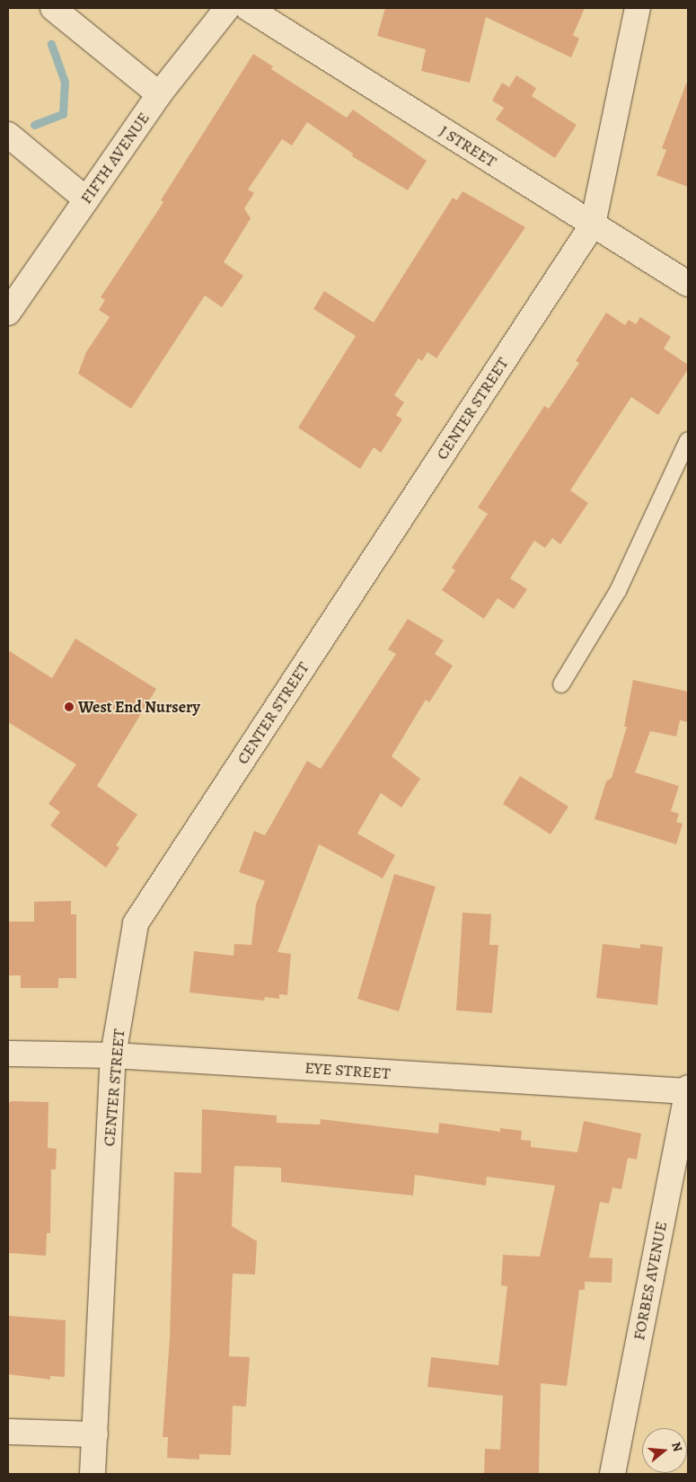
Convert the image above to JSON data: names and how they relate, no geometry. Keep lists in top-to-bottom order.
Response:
{
  "streets": {
    "street": [
      "J STREET",
      "FIFTH AVENUE",
      "CENTER STREET",
      "EYE STREET",
      "FORBES AVENUE"
    ]
  },
  "crossings": [
    ["J STREET", "CENTER STREET"],
    ["CENTER STREET", "EYE STREET"],
    ["EYE STREET", "FORBES AVENUE"]
  ],
  "places": ["West End Nursery"],
  "north": "right"
}
